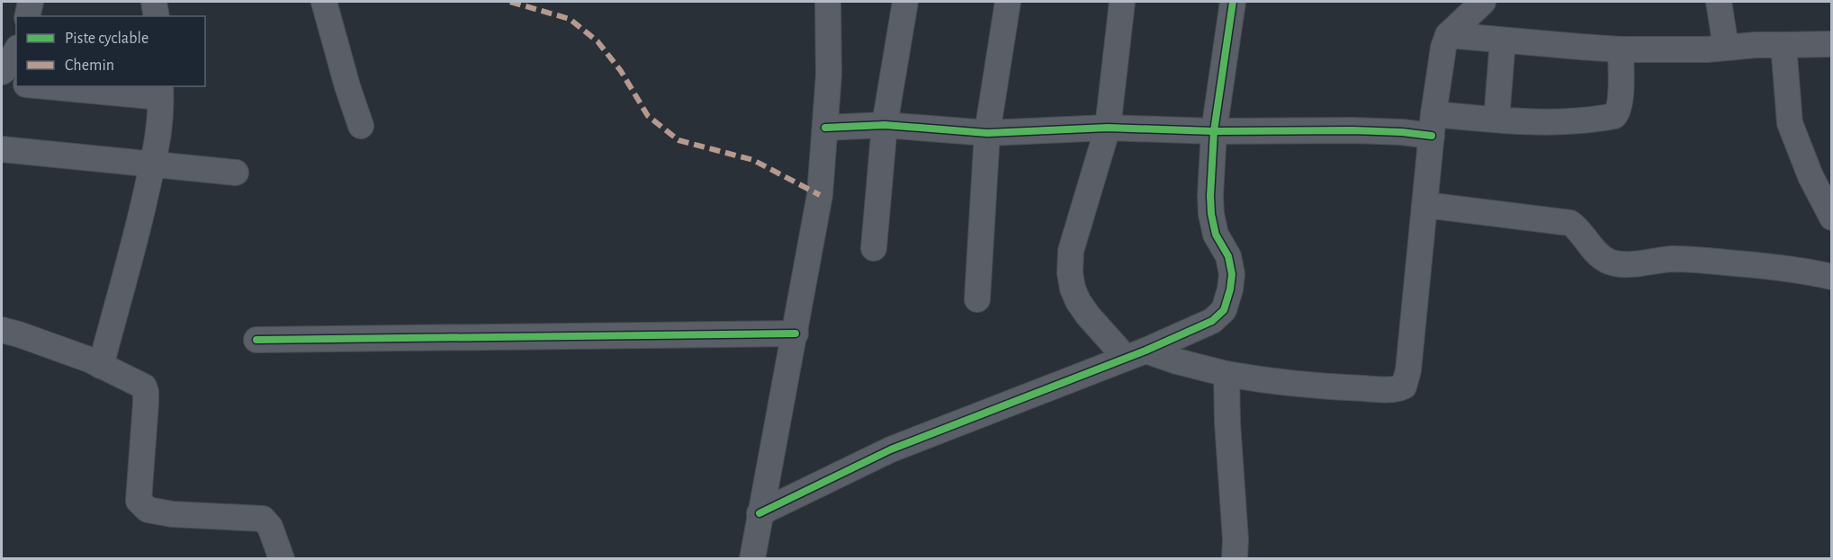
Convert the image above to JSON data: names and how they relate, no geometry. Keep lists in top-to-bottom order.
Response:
{
  "legend": ["Piste cyclable", "Chemin"]
}
